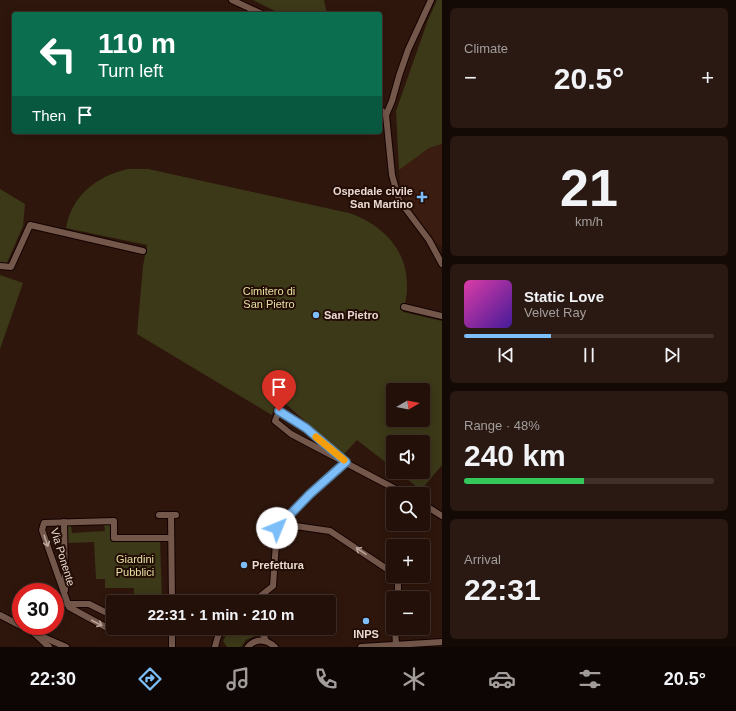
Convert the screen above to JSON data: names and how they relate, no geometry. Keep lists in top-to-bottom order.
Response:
{
  "streets": {
    "street": ["Via Ponente"]
  },
  "parks": ["Cimitero di San Pietro", "Giardini Pubblici"],
  "places": {
    "health": ["Ospedale civile San Martino"],
    "other": ["San Pietro", "Prefettura", "INPS"]
  },
  "north": "right",
  "page": {
    "tile": [
      "Climate",
      ["21", "km/h"],
      ["Range · 48%", "240 km"],
      ["Arrival", "22:31"]
    ],
    "turn": ["110 m", "Turn left"],
    "heat": ["−", "20.5°", "+"],
    "then": "Then",
    "song": ["Static Love", "Velvet Ray"],
    "map_buttons": ["+", "−"],
    "limit": "30",
    "trip": "22:31 · 1 min · 210 m",
    "tabs": ["22:30", "20.5°"]
  }
}
